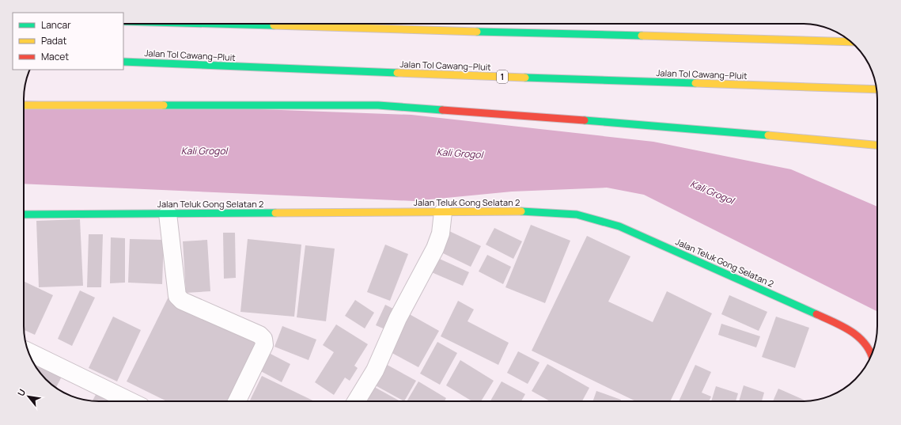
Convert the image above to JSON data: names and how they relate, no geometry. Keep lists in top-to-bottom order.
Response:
{
  "streets": {
    "main road": ["Jalan Tol Cawang–Pluit", "1", "Jalan Teluk Gong Selatan 2"]
  },
  "water": ["Kali Grogol"],
  "legend": ["Lancar", "Padat", "Macet"],
  "north": "top left"
}
